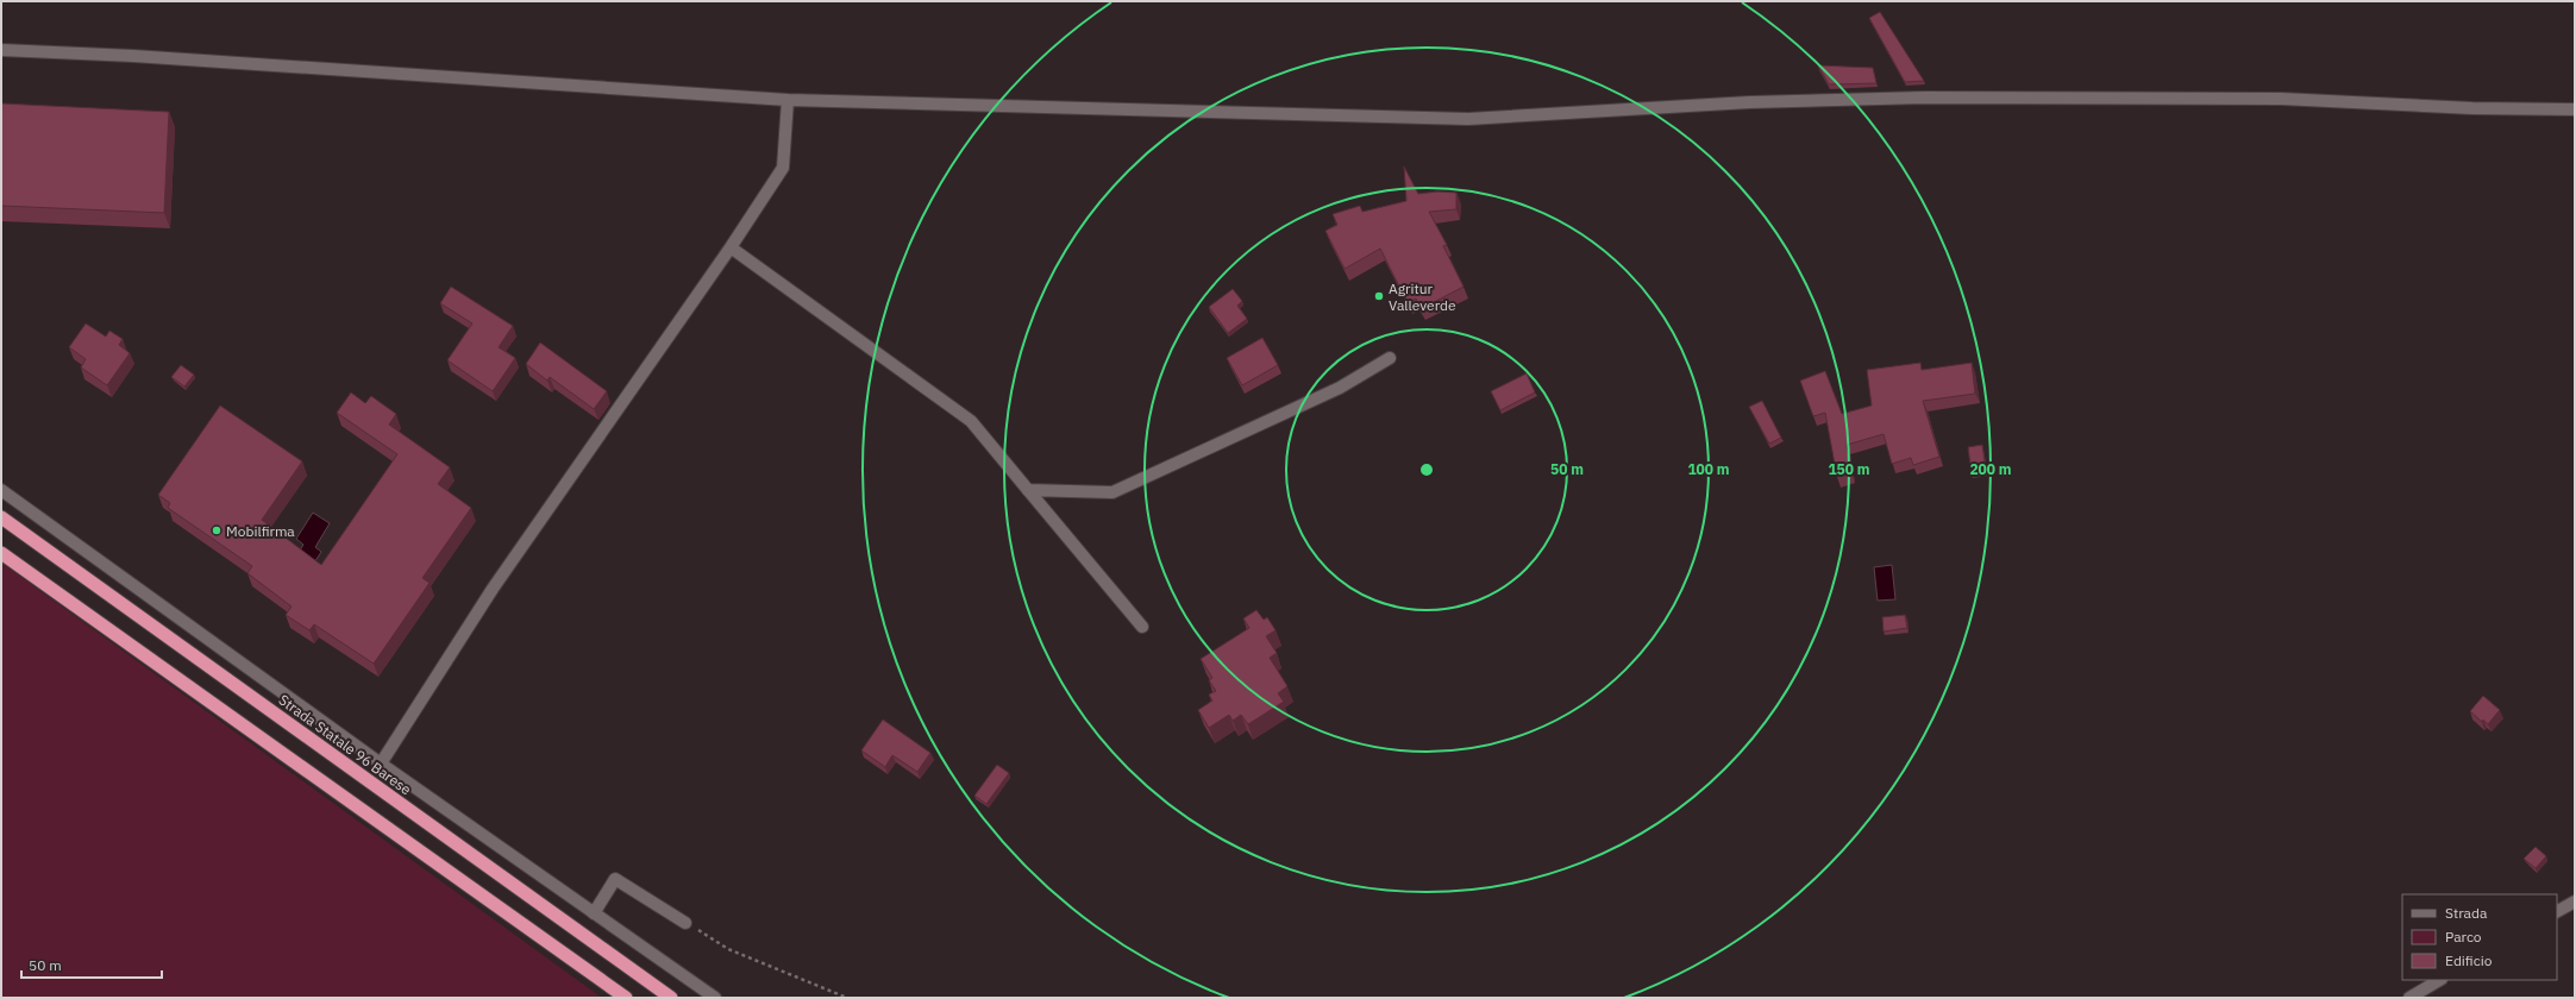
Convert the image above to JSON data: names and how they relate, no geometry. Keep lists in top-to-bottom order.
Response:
{
  "streets": {
    "highway": ["Strada Statale 96 Barese"]
  },
  "places": ["Agritur Valleverde", "Mobilfirma"],
  "legend": ["Strada", "Parco", "Edificio"],
  "scale_bar": "50 m",
  "rings": [
    "50 m",
    "100 m",
    "150 m",
    "200 m"
  ]
}
